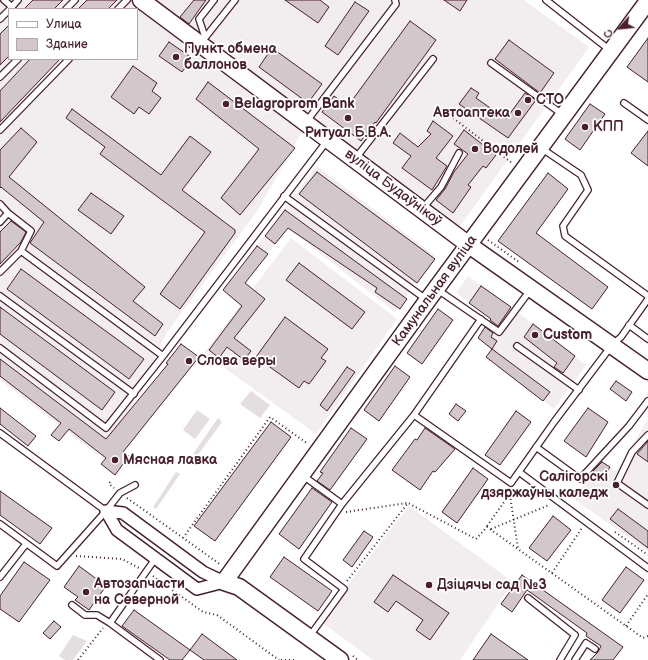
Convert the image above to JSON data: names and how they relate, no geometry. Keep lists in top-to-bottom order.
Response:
{
  "streets": {
    "street": ["вуліца Будаўнікоў", "Камунальная вуліца"]
  },
  "crossings": [
    ["вуліца Будаўнікоў", "Камунальная вуліца"]
  ],
  "places": [
    "Пункт обмена баллонов",
    "СТО",
    "Belagroprom Bank",
    "Автоаптека",
    "Ритуал Б.В.А.",
    "КПП",
    "Водолей",
    "Custom",
    "Слова веры",
    "Мясная лавка",
    "Салігорскі дзяржаўны каледж",
    "Дзіцячы сад №3",
    "Автозапчасти на Северной"
  ],
  "legend": ["Улица", "Здание"],
  "north": "bottom left"
}
